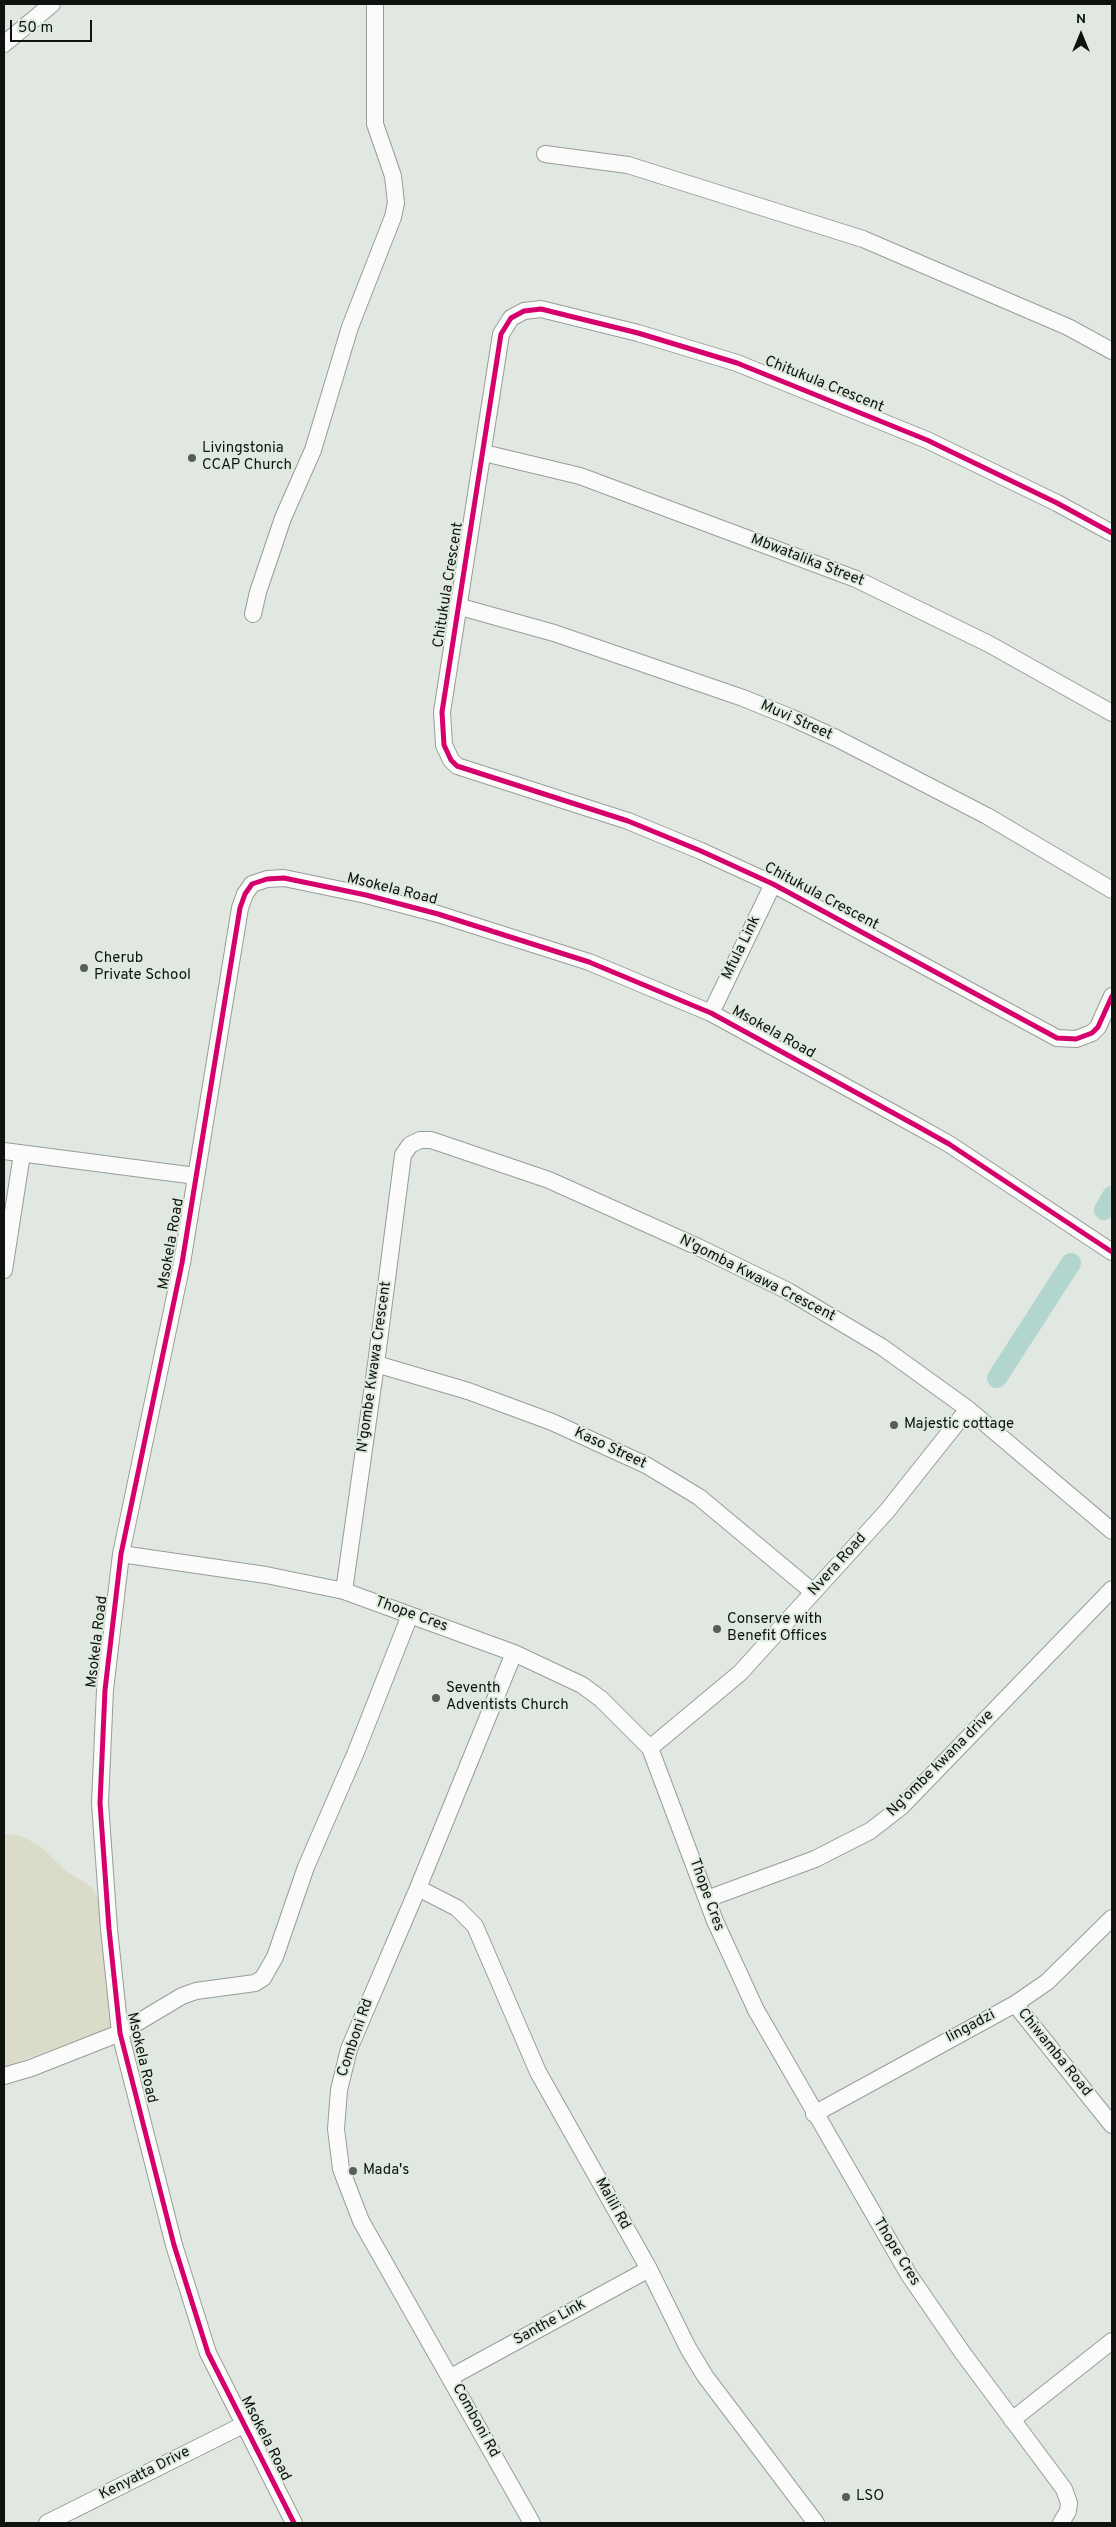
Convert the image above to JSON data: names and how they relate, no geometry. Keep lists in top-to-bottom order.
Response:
{
  "streets": {
    "street": [
      "Chitukula Crescent",
      "Mbwatalika Street",
      "Muvi Street",
      "Msokela Road",
      "Mfula Link",
      "N'gomba Kwawa Crescent",
      "N'gombe Kwawa Crescent",
      "Kaso Street",
      "Nvera Road",
      "Thope Cres",
      "Ng'ombe kwana drive",
      "lingadzi",
      "Comboni Rd",
      "Chiwamba Road",
      "Malili Rd",
      "Santhe Link",
      "Kenyatta Drive"
    ]
  },
  "crossings": [
    ["Chitukula Crescent", "Mbwatalika Street"],
    ["Chitukula Crescent", "Muvi Street"],
    ["Chitukula Crescent", "Mfula Link"],
    ["Msokela Road", "Mfula Link"],
    ["Msokela Road", "Thope Cres"],
    ["Msokela Road", "Kenyatta Drive"],
    ["N'gomba Kwawa Crescent", "N'gombe Kwawa Crescent"],
    ["N'gomba Kwawa Crescent", "Nvera Road"],
    ["N'gombe Kwawa Crescent", "Kaso Street"],
    ["N'gombe Kwawa Crescent", "Thope Cres"],
    ["Kaso Street", "Nvera Road"],
    ["Nvera Road", "Thope Cres"],
    ["Thope Cres", "Ng'ombe kwana drive"],
    ["Thope Cres", "lingadzi"],
    ["Thope Cres", "Comboni Rd"],
    ["lingadzi", "Chiwamba Road"],
    ["Comboni Rd", "Malili Rd"],
    ["Comboni Rd", "Santhe Link"],
    ["Malili Rd", "Santhe Link"]
  ],
  "places": [
    "Livingstonia CCAP Church",
    "Cherub Private School",
    "Majestic cottage",
    "Conserve with Benefit Offices",
    "Seventh Adventists Church",
    "Mada's",
    "LSO"
  ],
  "scale_bar": "50 m",
  "north": "top"
}
